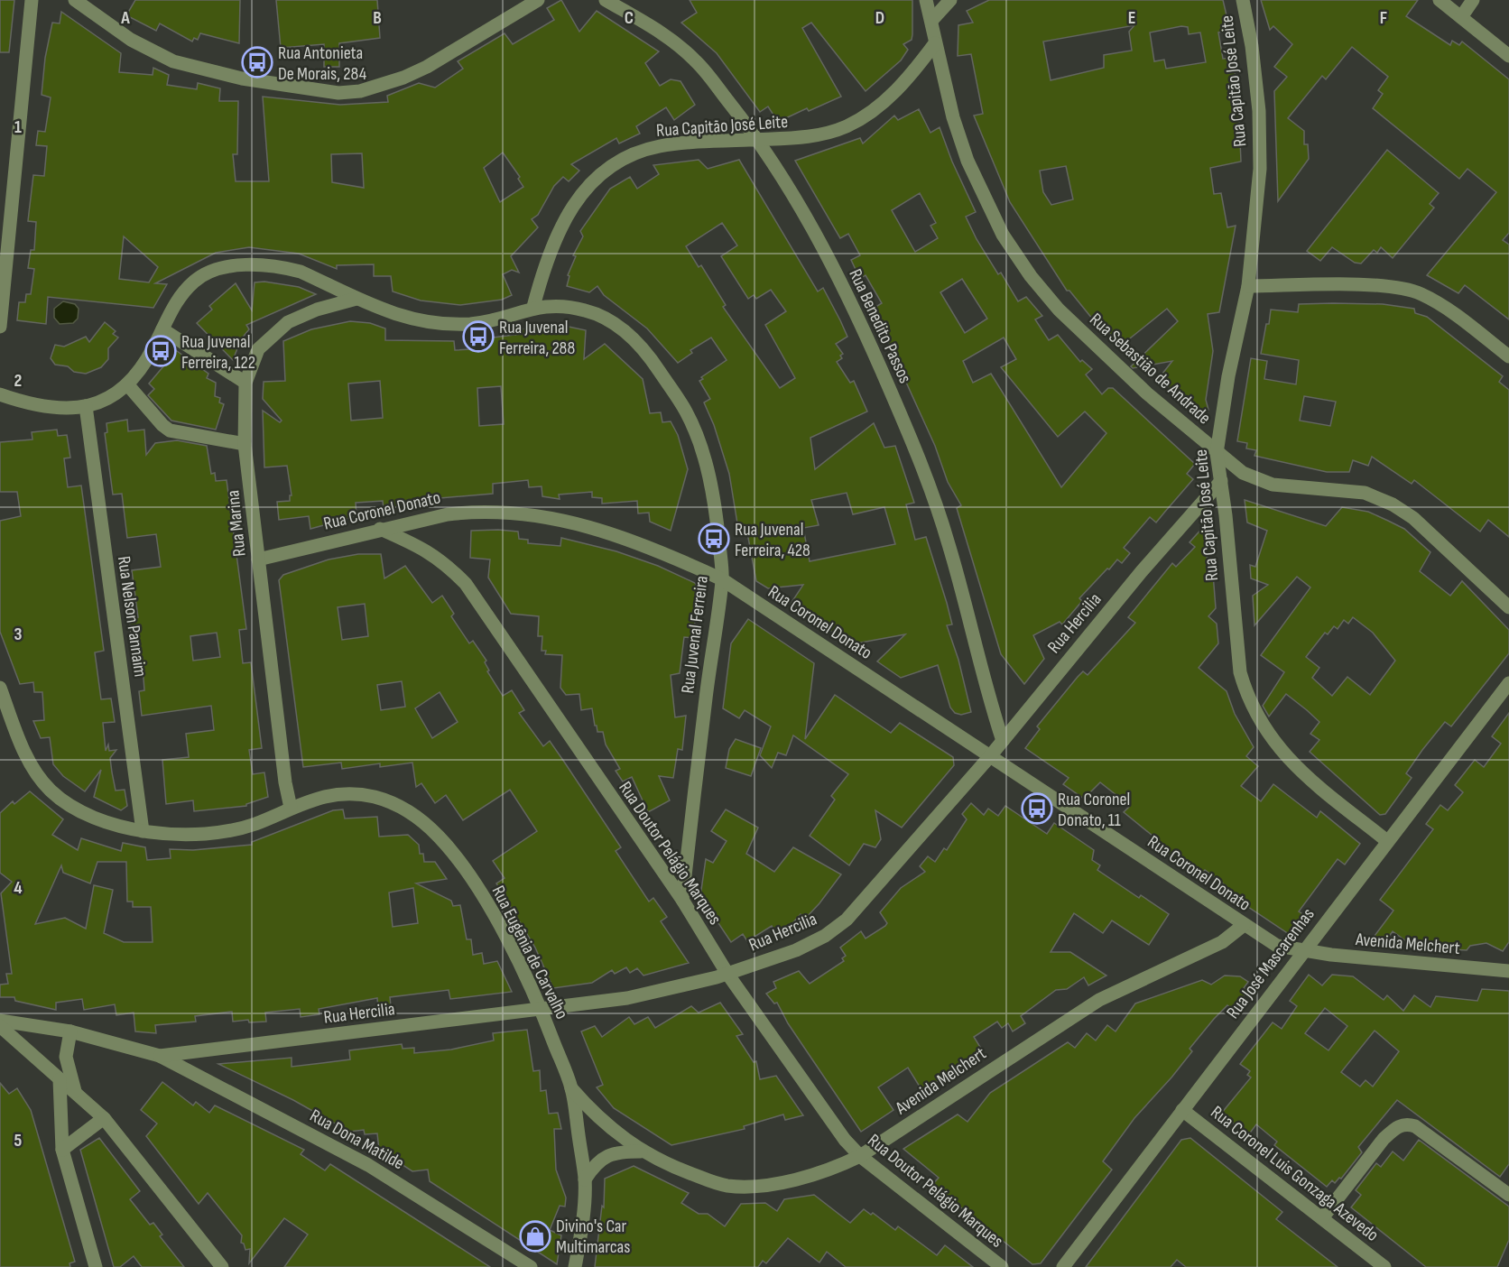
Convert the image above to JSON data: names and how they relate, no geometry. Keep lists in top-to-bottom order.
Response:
{
  "streets": {
    "street": [
      "Rua Capitão José Leite",
      "Rua Benedito Passos",
      "Rua Sebastião de Andrade",
      "Rua Coronel Donato",
      "Rua Marina",
      "Rua Nelson Pannaim",
      "Rua Hercilia",
      "Rua Juvenal Ferreira",
      "Rua Doutor Pelágio Marques",
      "Avenida Melchert",
      "Rua Eugênia de Carvalho",
      "Rua José Mascarenhas",
      "Rua Dona Matilde",
      "Rua Coronel Luis Gonzaga Azevedo"
    ]
  },
  "crossings": [
    ["Rua Capitão José Leite", "Rua Benedito Passos"],
    ["Rua Capitão José Leite", "Rua Sebastião de Andrade"],
    ["Rua Capitão José Leite", "Rua Hercilia"],
    ["Rua Capitão José Leite", "Rua Juvenal Ferreira"],
    ["Rua Capitão José Leite", "Rua José Mascarenhas"],
    ["Rua Benedito Passos", "Rua Hercilia"],
    ["Rua Coronel Donato", "Rua Marina"],
    ["Rua Coronel Donato", "Rua Hercilia"],
    ["Rua Coronel Donato", "Rua Juvenal Ferreira"],
    ["Rua Coronel Donato", "Rua Doutor Pelágio Marques"],
    ["Rua Coronel Donato", "Avenida Melchert"],
    ["Rua Coronel Donato", "Rua José Mascarenhas"],
    ["Rua Marina", "Rua Juvenal Ferreira"],
    ["Rua Marina", "Rua Eugênia de Carvalho"],
    ["Rua Nelson Pannaim", "Rua Juvenal Ferreira"],
    ["Rua Nelson Pannaim", "Rua Eugênia de Carvalho"],
    ["Rua Hercilia", "Rua Doutor Pelágio Marques"],
    ["Rua Hercilia", "Rua Eugênia de Carvalho"],
    ["Rua Hercilia", "Rua Dona Matilde"],
    ["Rua Juvenal Ferreira", "Rua Doutor Pelágio Marques"],
    ["Rua Doutor Pelágio Marques", "Avenida Melchert"],
    ["Avenida Melchert", "Rua Eugênia de Carvalho"],
    ["Avenida Melchert", "Rua José Mascarenhas"],
    ["Rua José Mascarenhas", "Rua Coronel Luis Gonzaga Azevedo"]
  ],
  "places": {
    "bus stop": [
      "Rua Antonieta De Morais, 284",
      "Rua Juvenal Ferreira, 288",
      "Rua Juvenal Ferreira, 122",
      "Rua Juvenal Ferreira, 428",
      "Rua Coronel Donato, 11"
    ],
    "shop": ["Divino's Car Multimarcas"]
  },
  "grid": {
    "columns": [
      "A",
      "B",
      "C",
      "D",
      "E",
      "F"
    ],
    "rows": [
      "1",
      "2",
      "3",
      "4",
      "5"
    ]
  }
}
